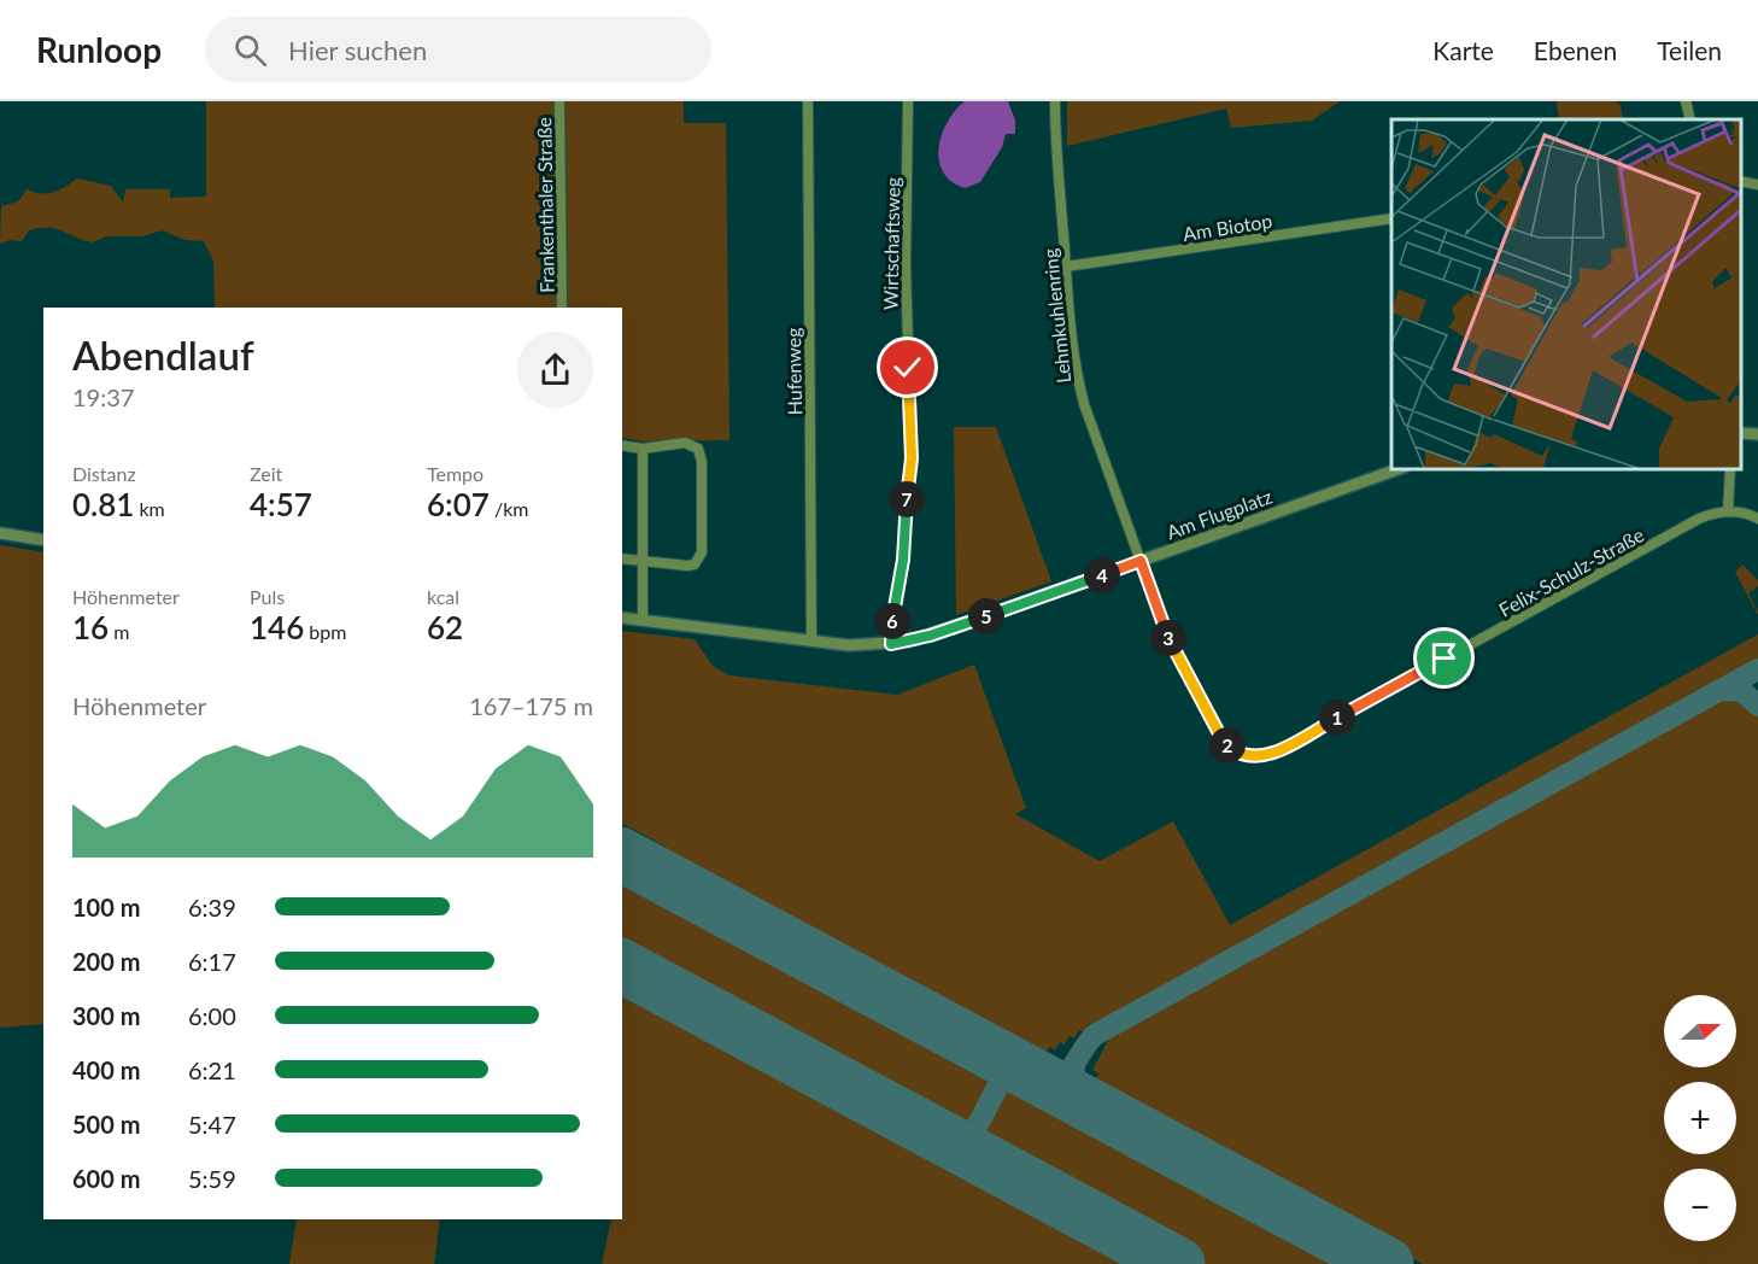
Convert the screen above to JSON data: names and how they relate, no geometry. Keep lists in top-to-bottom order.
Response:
{
  "streets": {
    "street": [
      "Frankenthaler Straße",
      "Am Biotop",
      "Wirtschaftsweg",
      "Lehmkuhlenring",
      "Hufenweg",
      "Am Flugplatz",
      "Felix-Schulz-Straße"
    ]
  },
  "crossings": [
    ["Am Biotop", "Lehmkuhlenring"],
    ["Wirtschaftsweg", "Am Flugplatz"],
    ["Lehmkuhlenring", "Am Flugplatz"],
    ["Lehmkuhlenring", "Felix-Schulz-Straße"],
    ["Hufenweg", "Am Flugplatz"],
    ["Am Flugplatz", "Felix-Schulz-Straße"]
  ],
  "north": "right",
  "page": {
    "header": "Runloop",
    "search": "Hier suchen",
    "nav": ["Karte", "Ebenen", "Teilen"],
    "heading": ["Abendlauf", "19:37"],
    "stats": [
      ["Distanz", "0.81 km"],
      ["Zeit", "4:57"],
      ["Tempo", "6:07 /km"],
      ["Höhenmeter", "16 m"],
      ["Puls", "146 bpm"],
      ["kcal", "62"]
    ],
    "pins": [
      "7",
      "4",
      "5",
      "6",
      "3",
      "1",
      "2"
    ],
    "chart": ["Höhenmeter", "167–175 m"],
    "list": [
      {
        "name": "100 m",
        "note": "6:39"
      },
      {
        "name": "200 m",
        "note": "6:17"
      },
      {
        "name": "300 m",
        "note": "6:00"
      },
      {
        "name": "400 m",
        "note": "6:21"
      },
      {
        "name": "500 m",
        "note": "5:47"
      },
      {
        "name": "600 m",
        "note": "5:59"
      }
    ],
    "map_buttons": ["+", "−"]
  }
}
